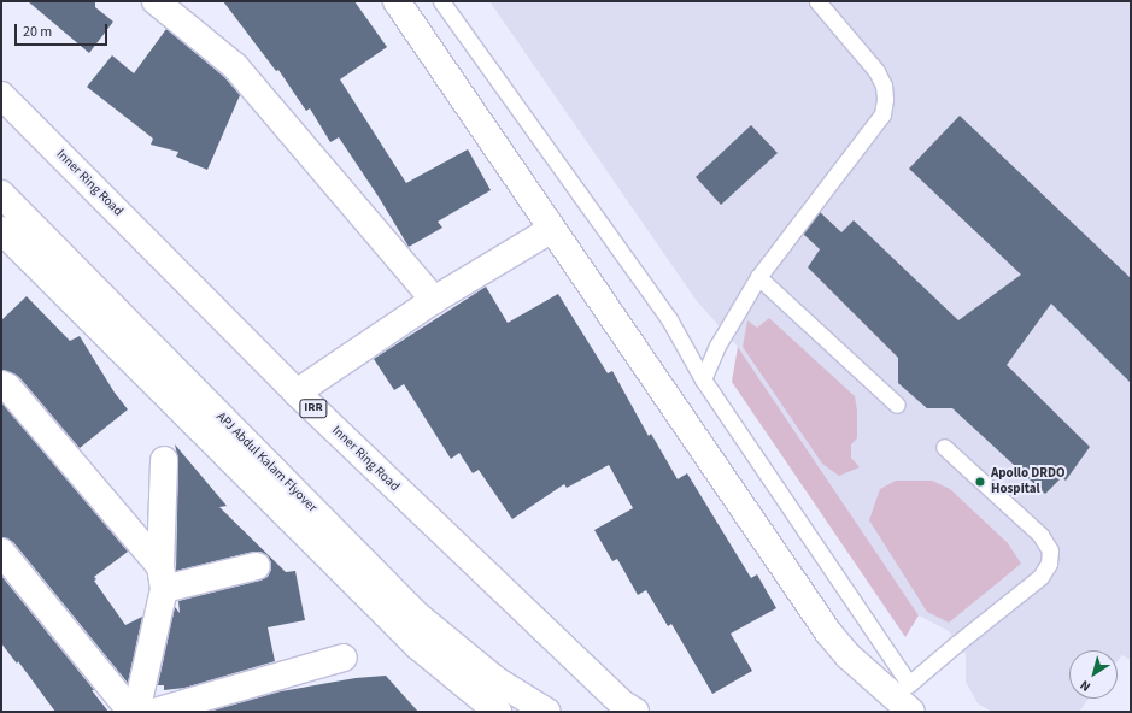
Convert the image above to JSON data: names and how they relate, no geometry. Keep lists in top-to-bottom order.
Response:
{
  "streets": {
    "main road": ["Inner Ring Road", "IRR", "APJ Abdul Kalam Flyover"]
  },
  "places": ["Apollo DRDO Hospital"],
  "scale_bar": "20 m",
  "north": "bottom left"
}
